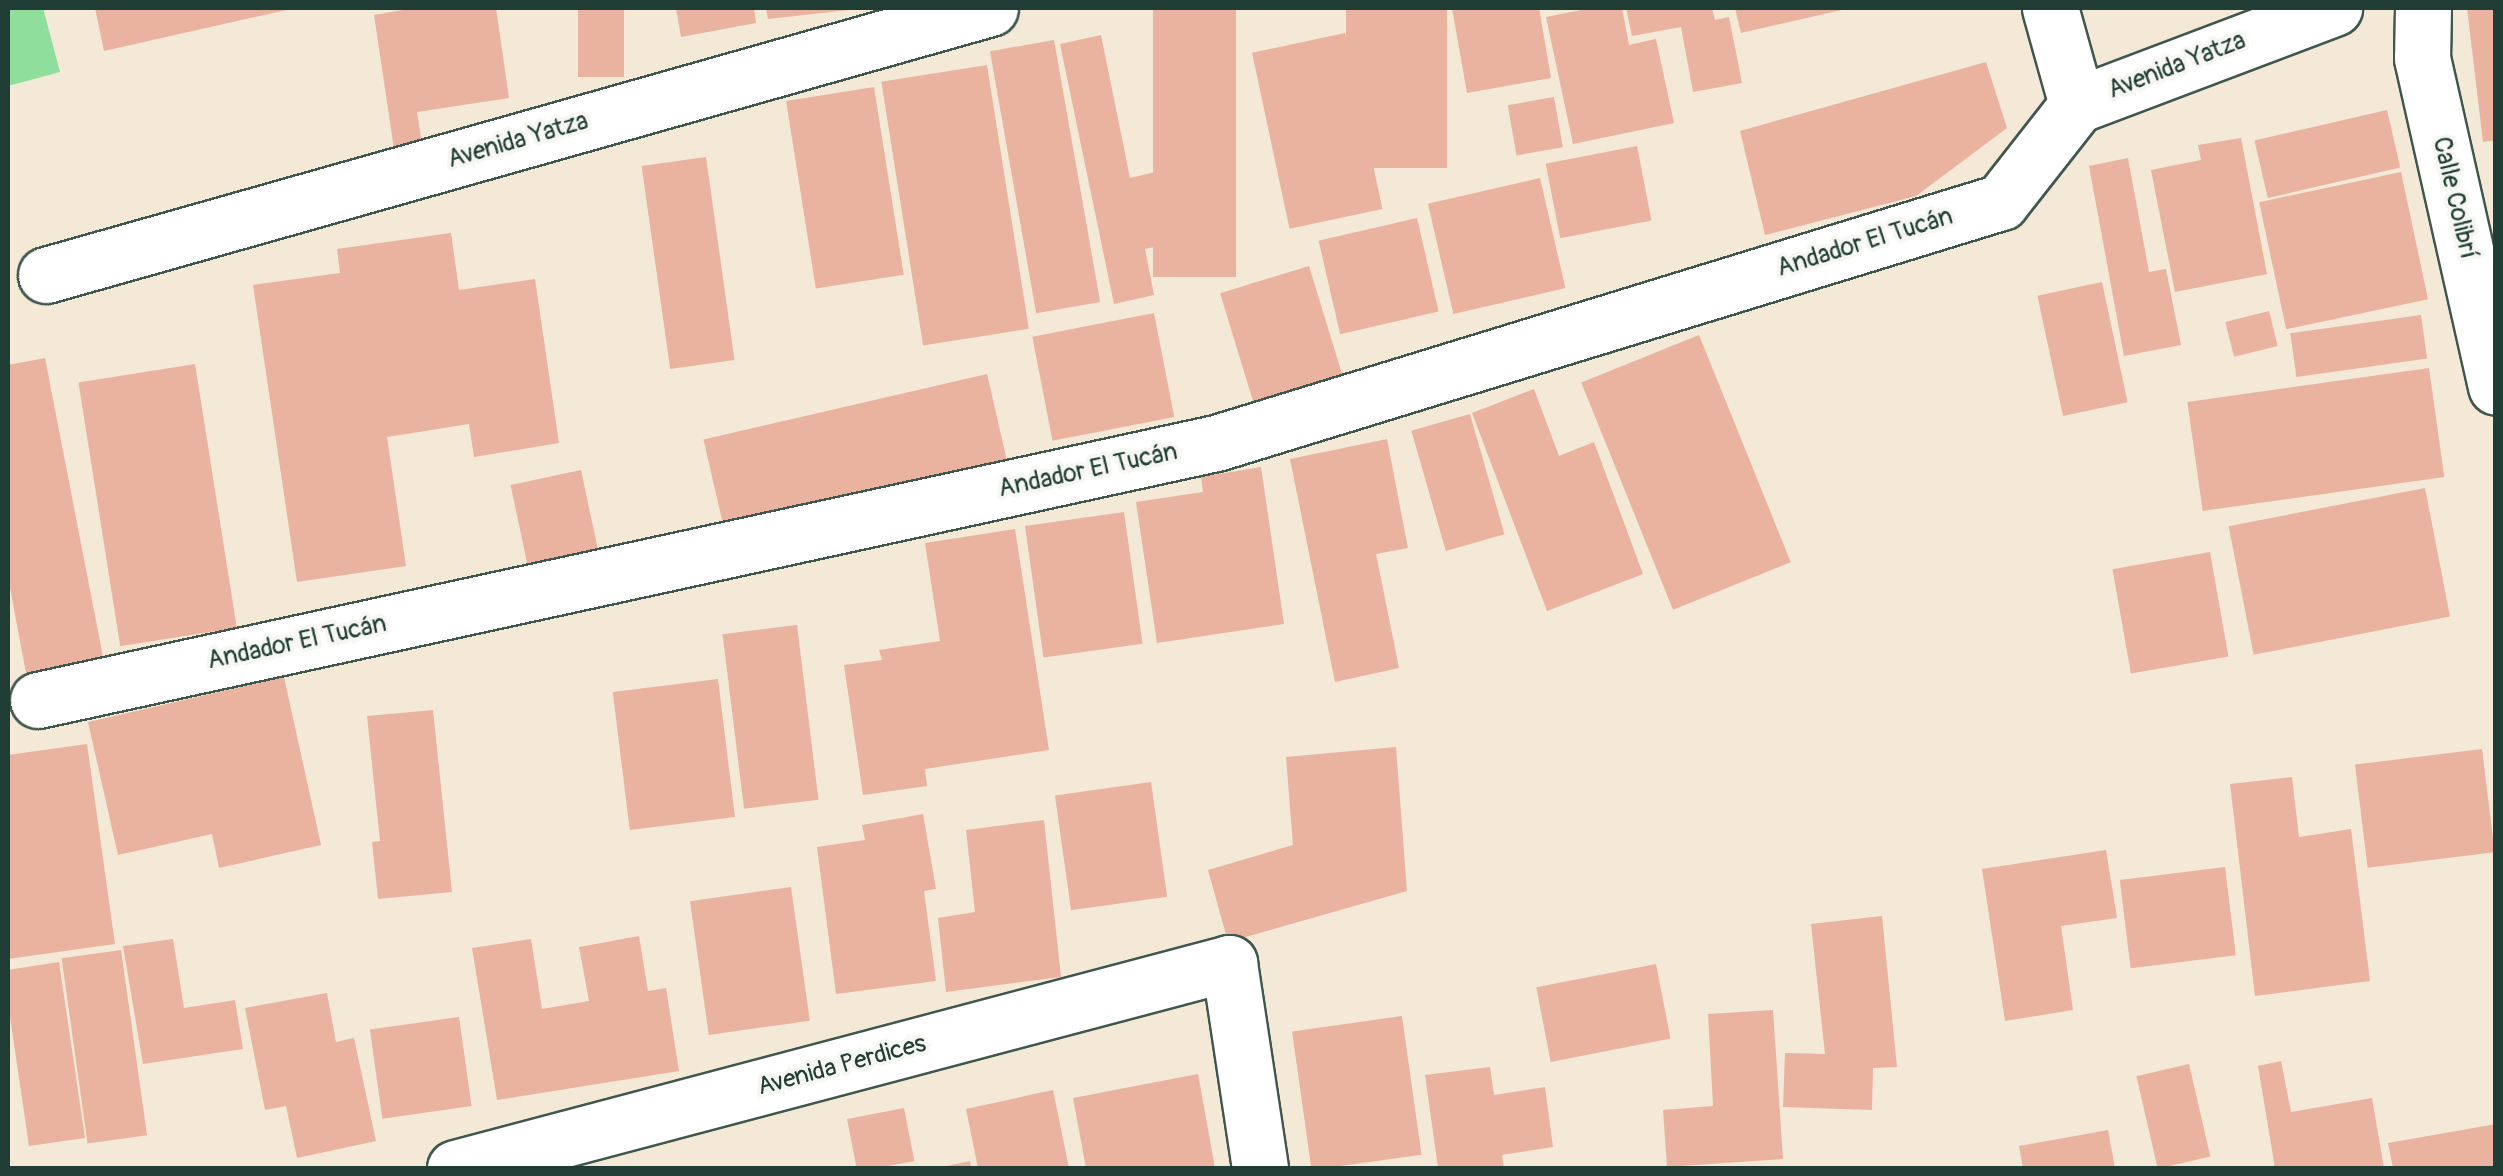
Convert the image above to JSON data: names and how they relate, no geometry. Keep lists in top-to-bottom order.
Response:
{
  "streets": {
    "street": [
      "Avenida Yatza",
      "Calle Colibrí",
      "Andador El Tucán",
      "Avenida Perdices"
    ]
  },
  "crossings": [
    ["Avenida Yatza", "Andador El Tucán"]
  ]
}
